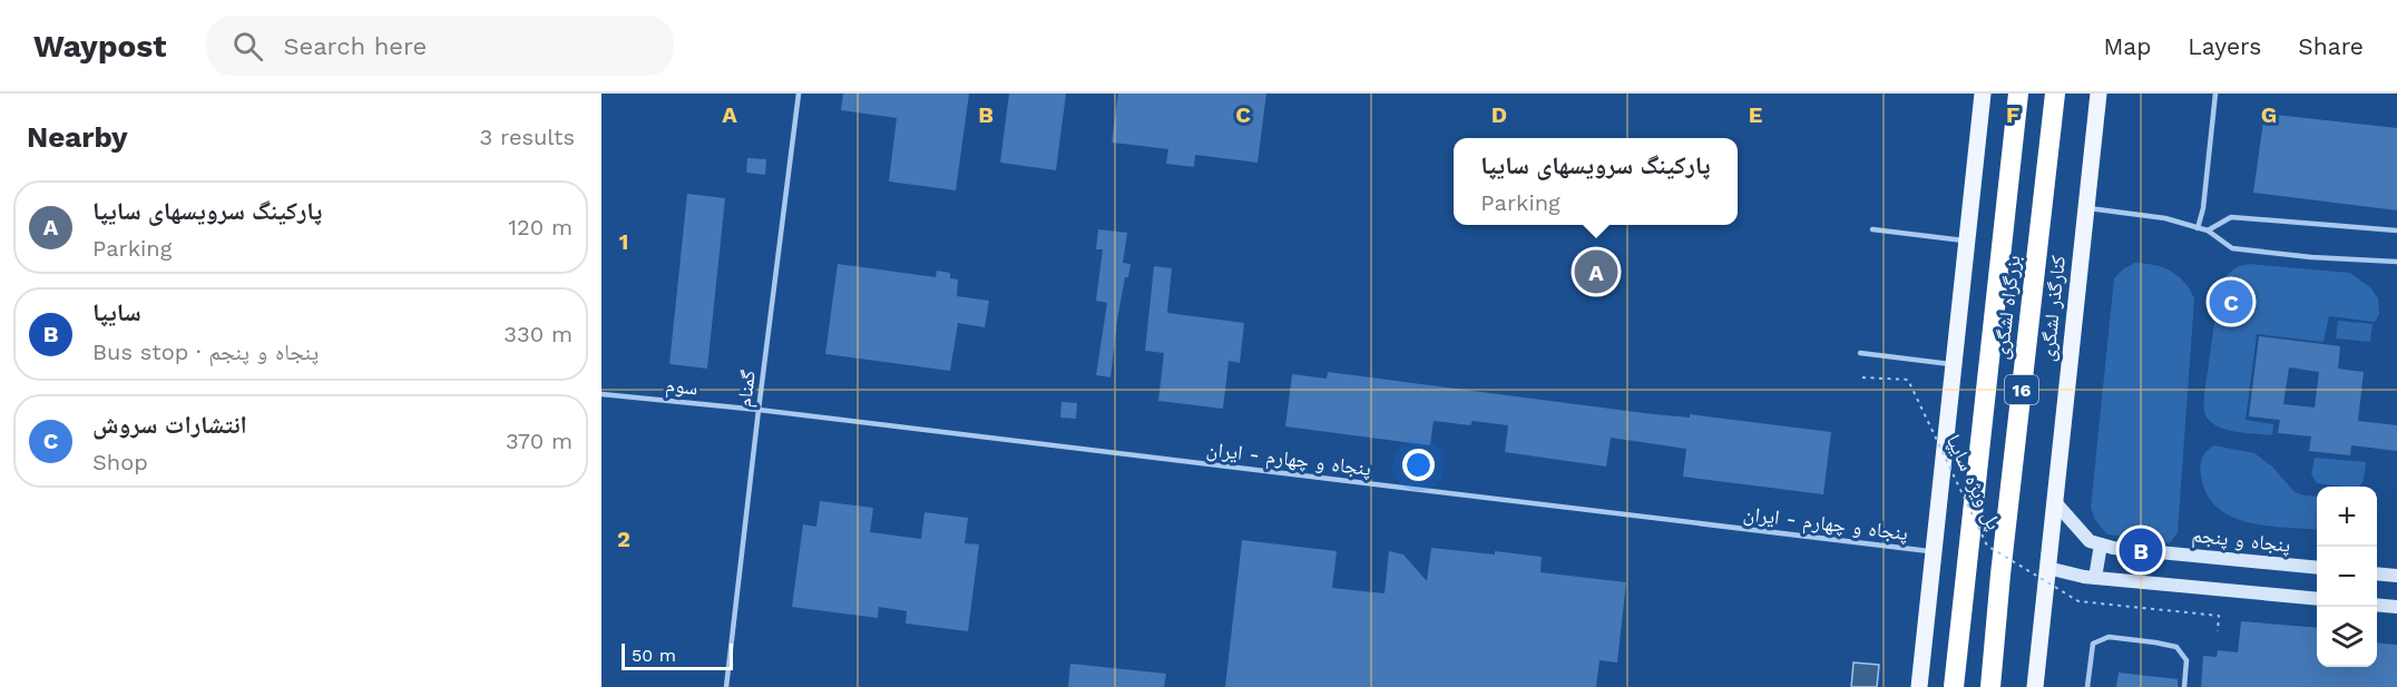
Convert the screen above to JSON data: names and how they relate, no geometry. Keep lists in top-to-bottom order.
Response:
{
  "streets": {
    "highway": ["بزرگراه لشگری", "16"],
    "main road": ["کنارگذر لشگری", "پنجاه و پنجم"],
    "lane": ["سوم", "گمنام", "پنجاه و چهارم - ایران"],
    "path": ["پل ویژه سایپا"]
  },
  "crossings": [
    ["کنارگذر لشگری", "پنجاه و پنجم"],
    ["سوم", "گمنام"],
    ["سوم", "پنجاه و چهارم - ایران"],
    ["گمنام", "پنجاه و چهارم - ایران"]
  ],
  "scale_bar": "50 m",
  "page": {
    "header": "Waypost",
    "search": "Search here",
    "nav": ["Map", "Layers", "Share"],
    "heading": ["Nearby", "3 results"],
    "popup": ["پارکینگ سرویسهای سایپا", "Parking"],
    "list": [
      {
        "mark": "A",
        "name": "پارکینگ سرویسهای سایپا",
        "note": "Parking",
        "value": "120 m"
      },
      {
        "mark": "B",
        "name": "سایپا",
        "note": "Bus stop · پنجاه و پنجم",
        "value": "330 m"
      },
      {
        "mark": "C",
        "name": "انتشارات سروش",
        "note": "Shop",
        "value": "370 m"
      }
    ],
    "pins": ["A", "C", "B"],
    "map_buttons": ["+", "−"],
    "scale": "50 m"
  },
  "grid": {
    "columns": [
      "A",
      "B",
      "C",
      "D",
      "E",
      "F",
      "G"
    ],
    "rows": ["1", "2"]
  }
}
